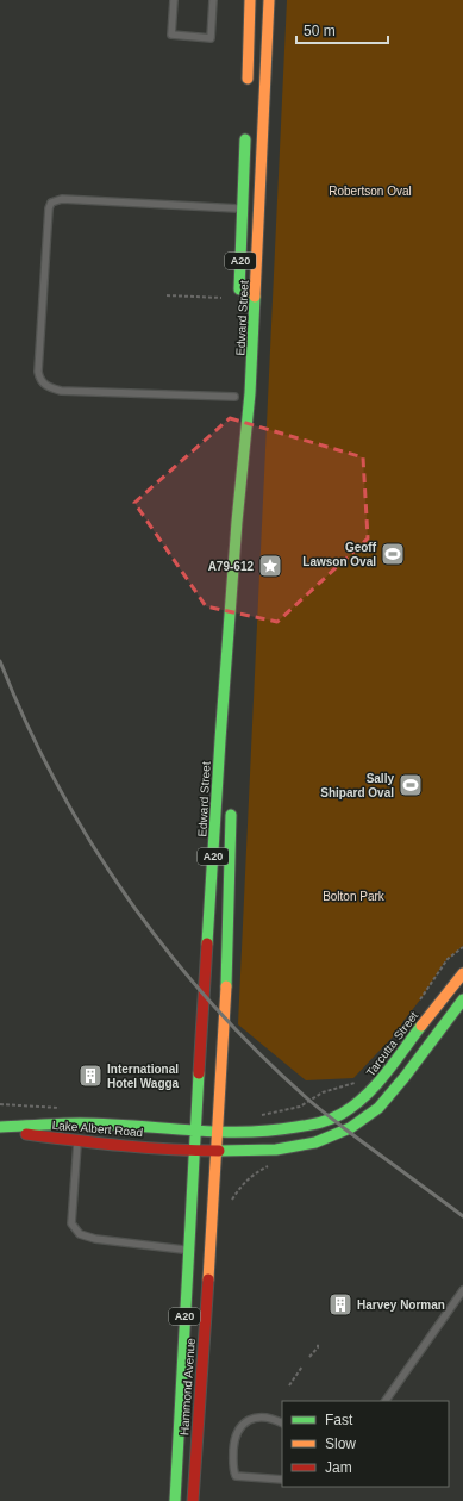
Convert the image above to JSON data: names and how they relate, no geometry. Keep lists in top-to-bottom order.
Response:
{
  "streets": {
    "main road": [
      "A20",
      "Edward Street",
      "Tarcutta Street",
      "Lake Albert Road",
      "Hammond Avenue"
    ]
  },
  "crossings": [
    ["A20", "Tarcutta Street"],
    ["A20", "Hammond Avenue"],
    ["Edward Street", "Tarcutta Street"],
    ["Edward Street", "Lake Albert Road"],
    ["Edward Street", "Hammond Avenue"],
    ["Tarcutta Street", "Lake Albert Road"],
    ["Tarcutta Street", "Hammond Avenue"],
    ["Lake Albert Road", "Hammond Avenue"]
  ],
  "parks": ["Robertson Oval", "Bolton Park"],
  "places": {
    "sports": ["Geoff Lawson Oval", "Sally Shipard Oval"],
    "place": ["A79-612"],
    "building": ["International Hotel Wagga", "Harvey Norman"]
  },
  "legend": ["Fast", "Slow", "Jam"],
  "scale_bar": "50 m"
}
